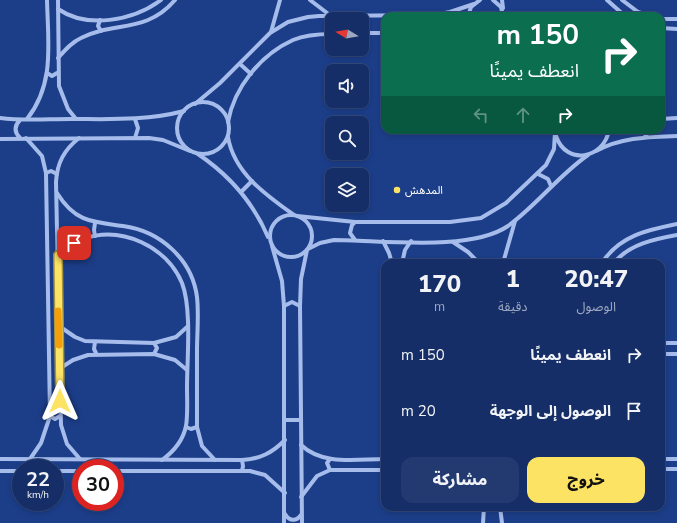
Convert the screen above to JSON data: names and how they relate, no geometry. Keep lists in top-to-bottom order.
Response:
{
  "places": ["المدهش"],
  "north": "left",
  "page": {
    "turn": ["150 m", "انعطف يمينًا"],
    "eta": [
      "20:47",
      "الوصول",
      "1",
      "دقيقة",
      "170",
      "m"
    ],
    "list": [
      {
        "name": "انعطف يمينًا",
        "value": "150 m"
      },
      {
        "name": "الوصول إلى الوجهة",
        "value": "20 m"
      }
    ],
    "buttons": ["خروج", "مشاركة"],
    "speed": "22 km/h",
    "limit": "30"
  }
}
